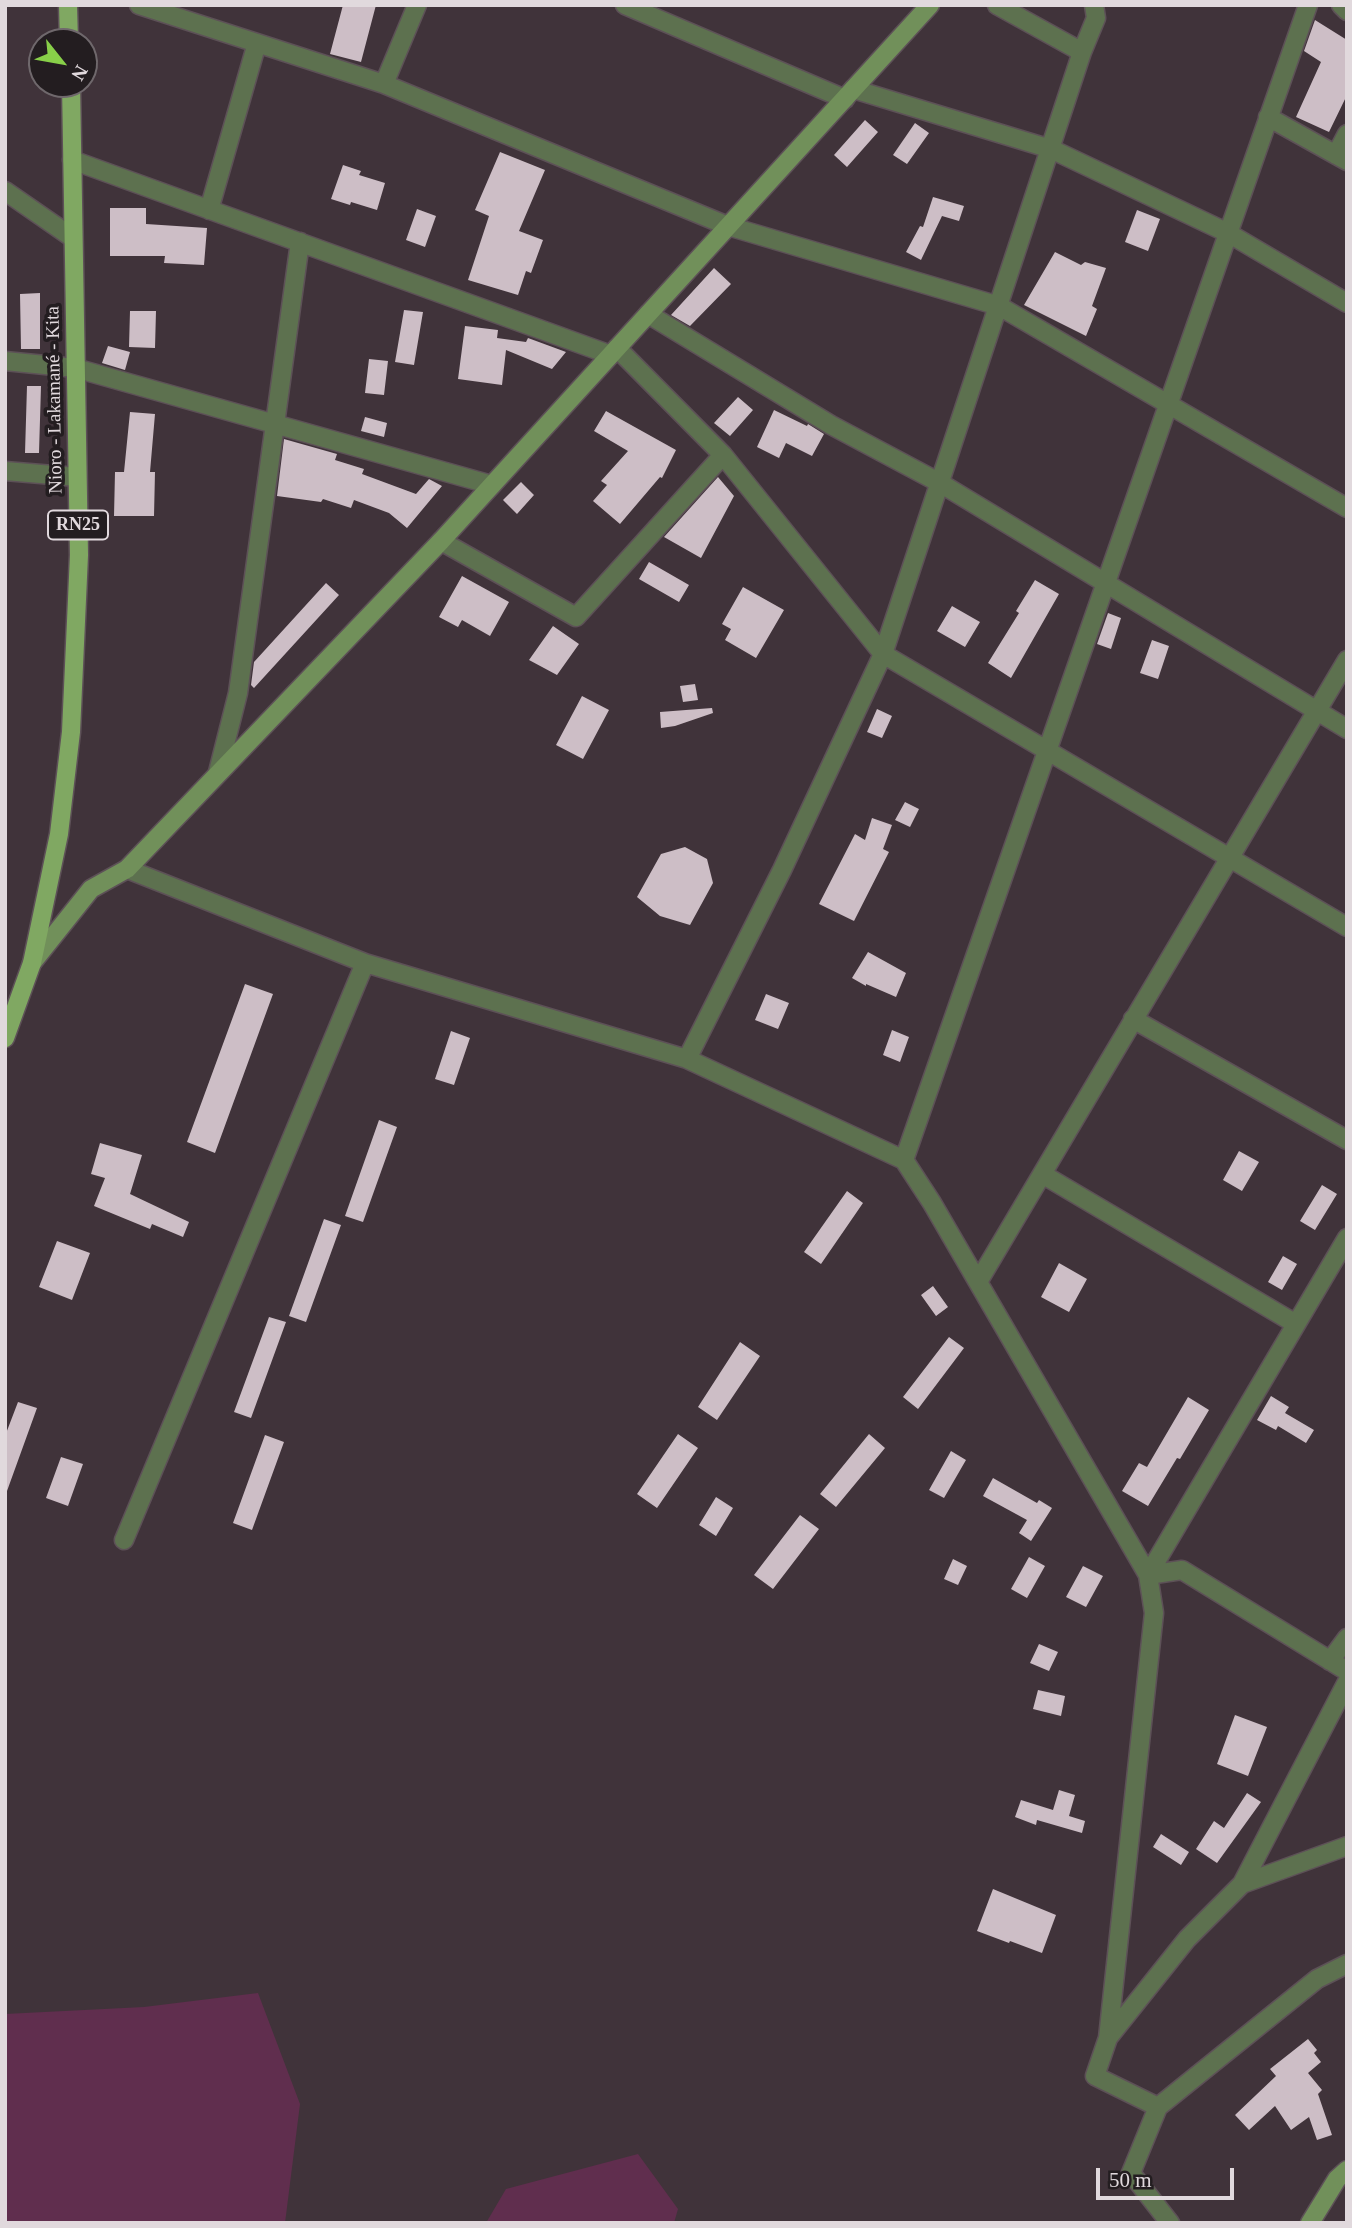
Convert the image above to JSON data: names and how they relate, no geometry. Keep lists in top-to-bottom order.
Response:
{
  "streets": {
    "main road": ["Nioro - Lakamané - Kita", "RN25"]
  },
  "crossings": [
    ["Nioro - Lakamané - Kita", "RN25"]
  ],
  "scale_bar": "50 m",
  "north": "bottom right"
}
